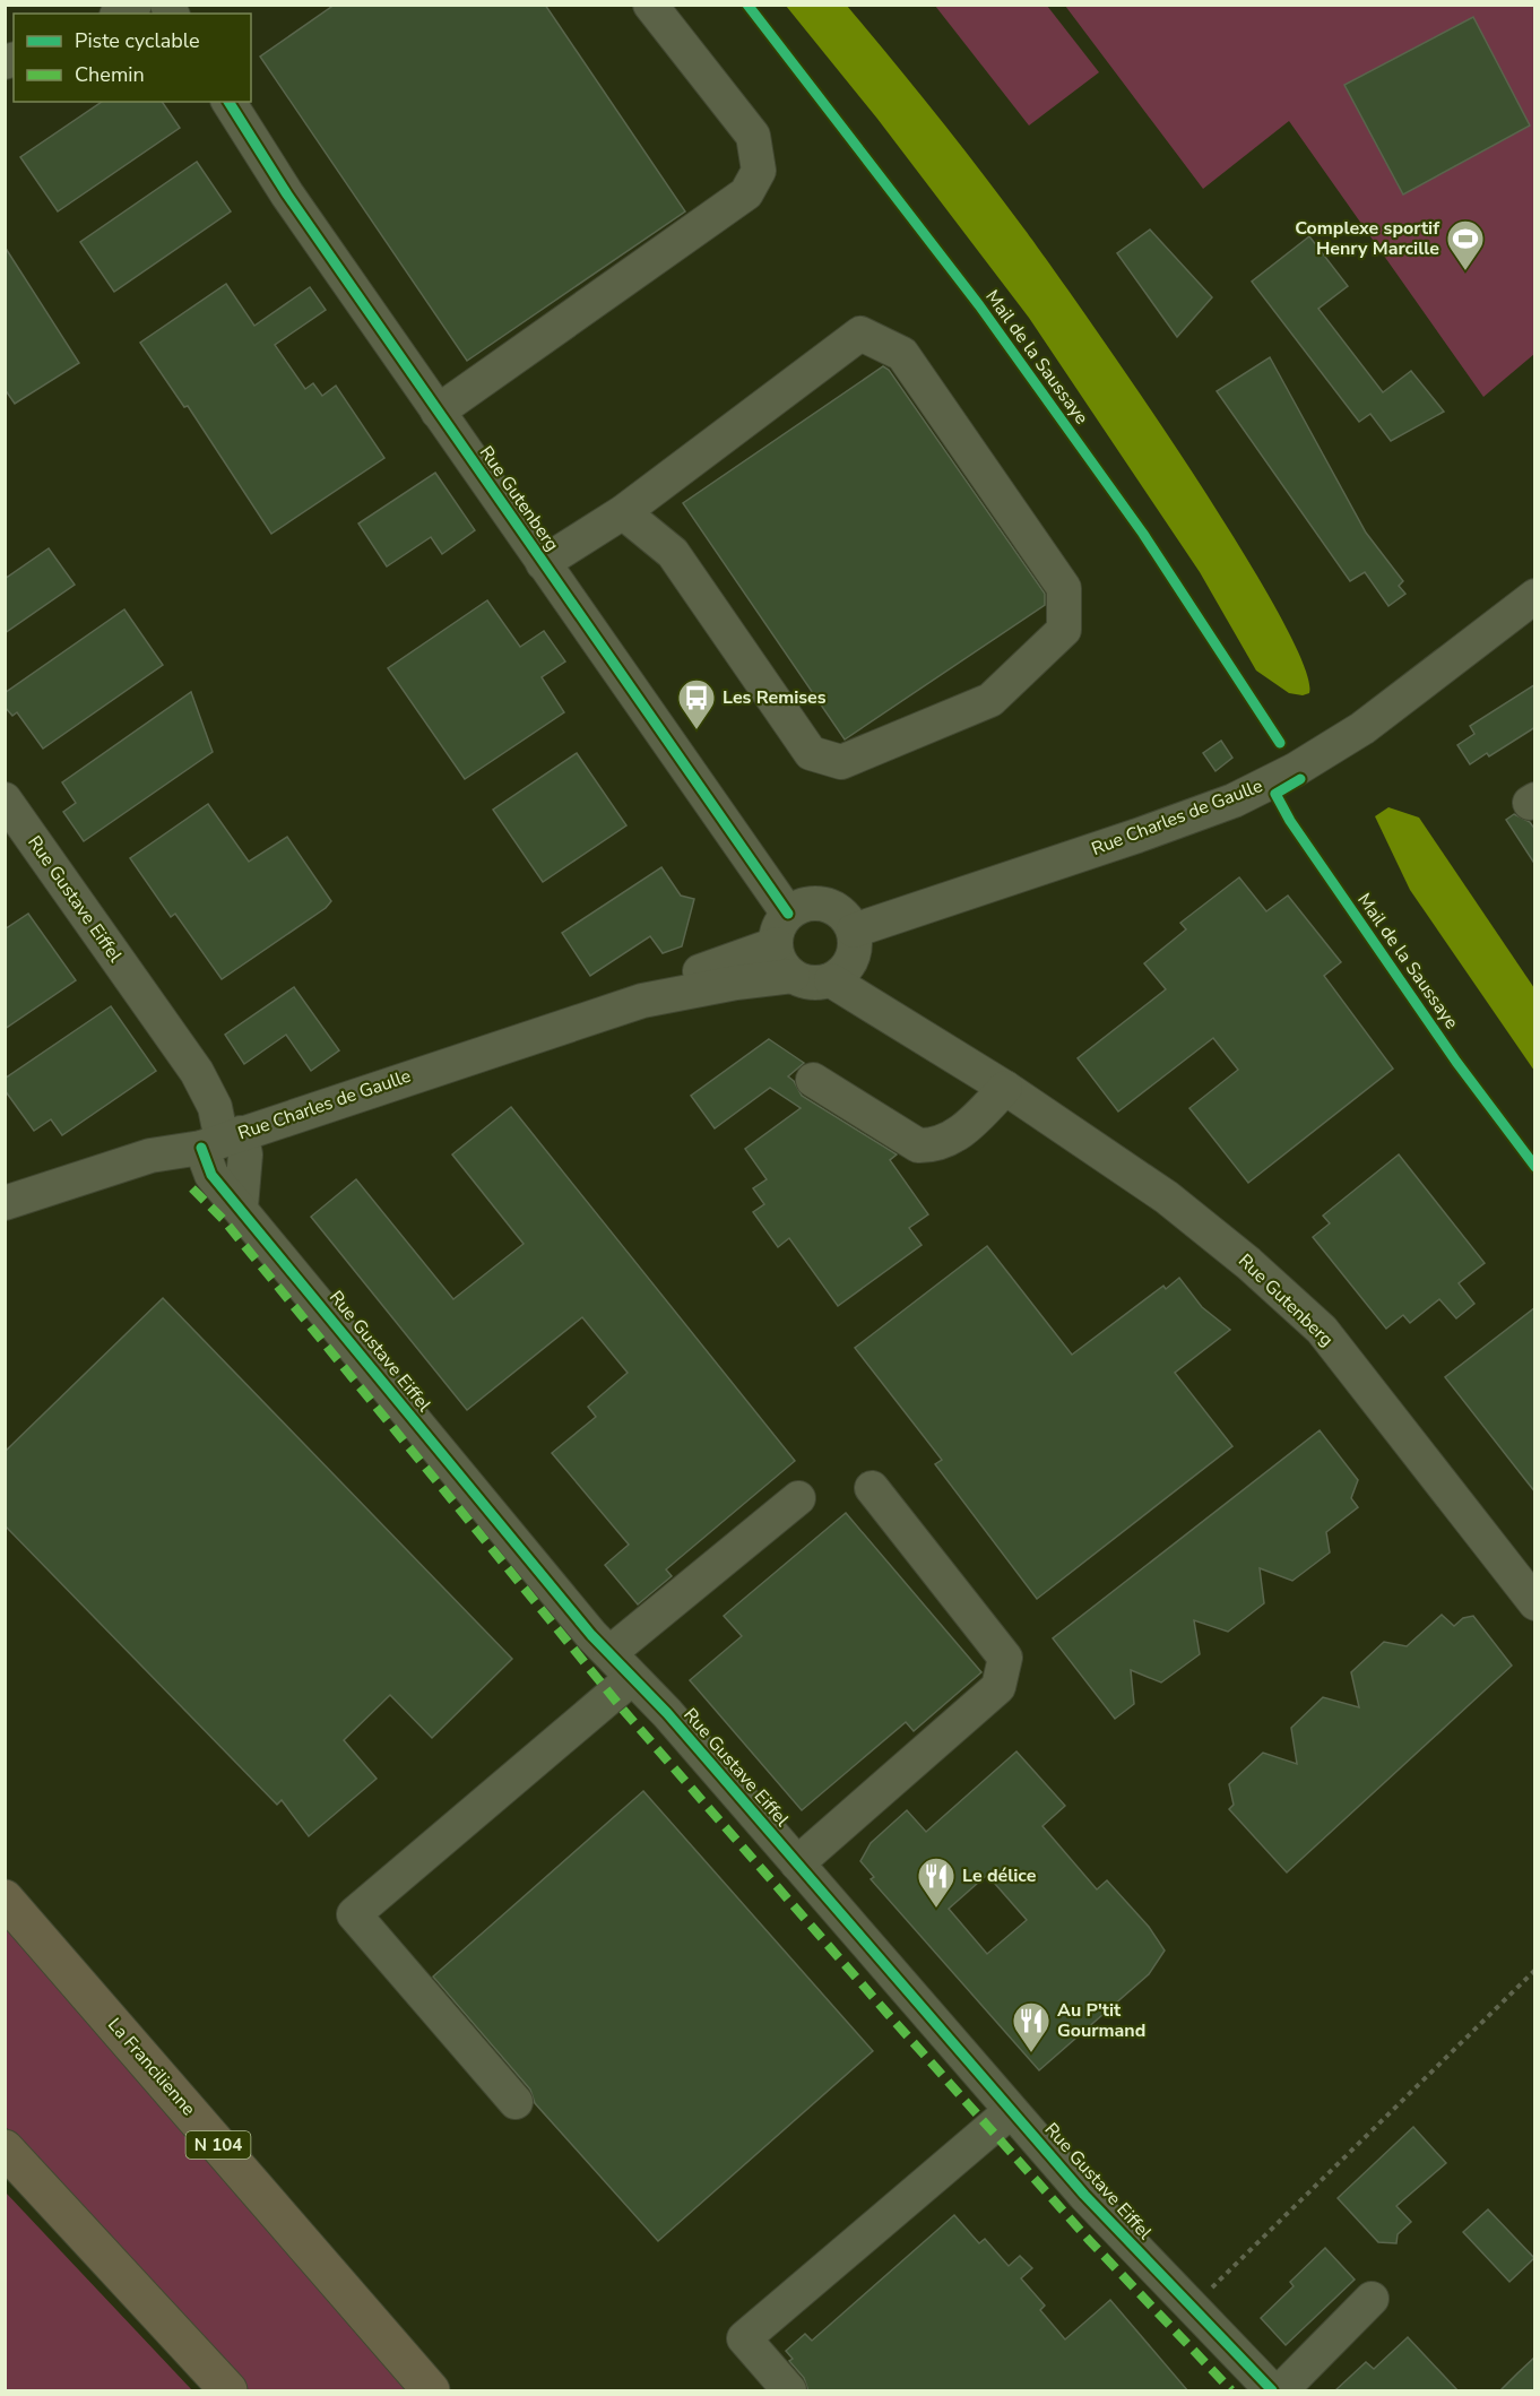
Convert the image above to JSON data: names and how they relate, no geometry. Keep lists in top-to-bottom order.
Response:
{
  "streets": {
    "highway": ["La Francilienne", "N 104"],
    "street": ["Rue Gutenberg", "Rue Charles de Gaulle", "Rue Gustave Eiffel"],
    "cycle path": ["Mail de la Saussaye"]
  },
  "crossings": [
    ["Rue Gutenberg", "Rue Charles de Gaulle"],
    ["Rue Charles de Gaulle", "Rue Gustave Eiffel"]
  ],
  "places": {
    "sports": ["Complexe sportif Henry Marcille"],
    "bus stop": ["Les Remises"],
    "restaurant": ["Le délice", "Au P'tit Gourmand"]
  },
  "legend": ["Piste cyclable", "Chemin"]
}
